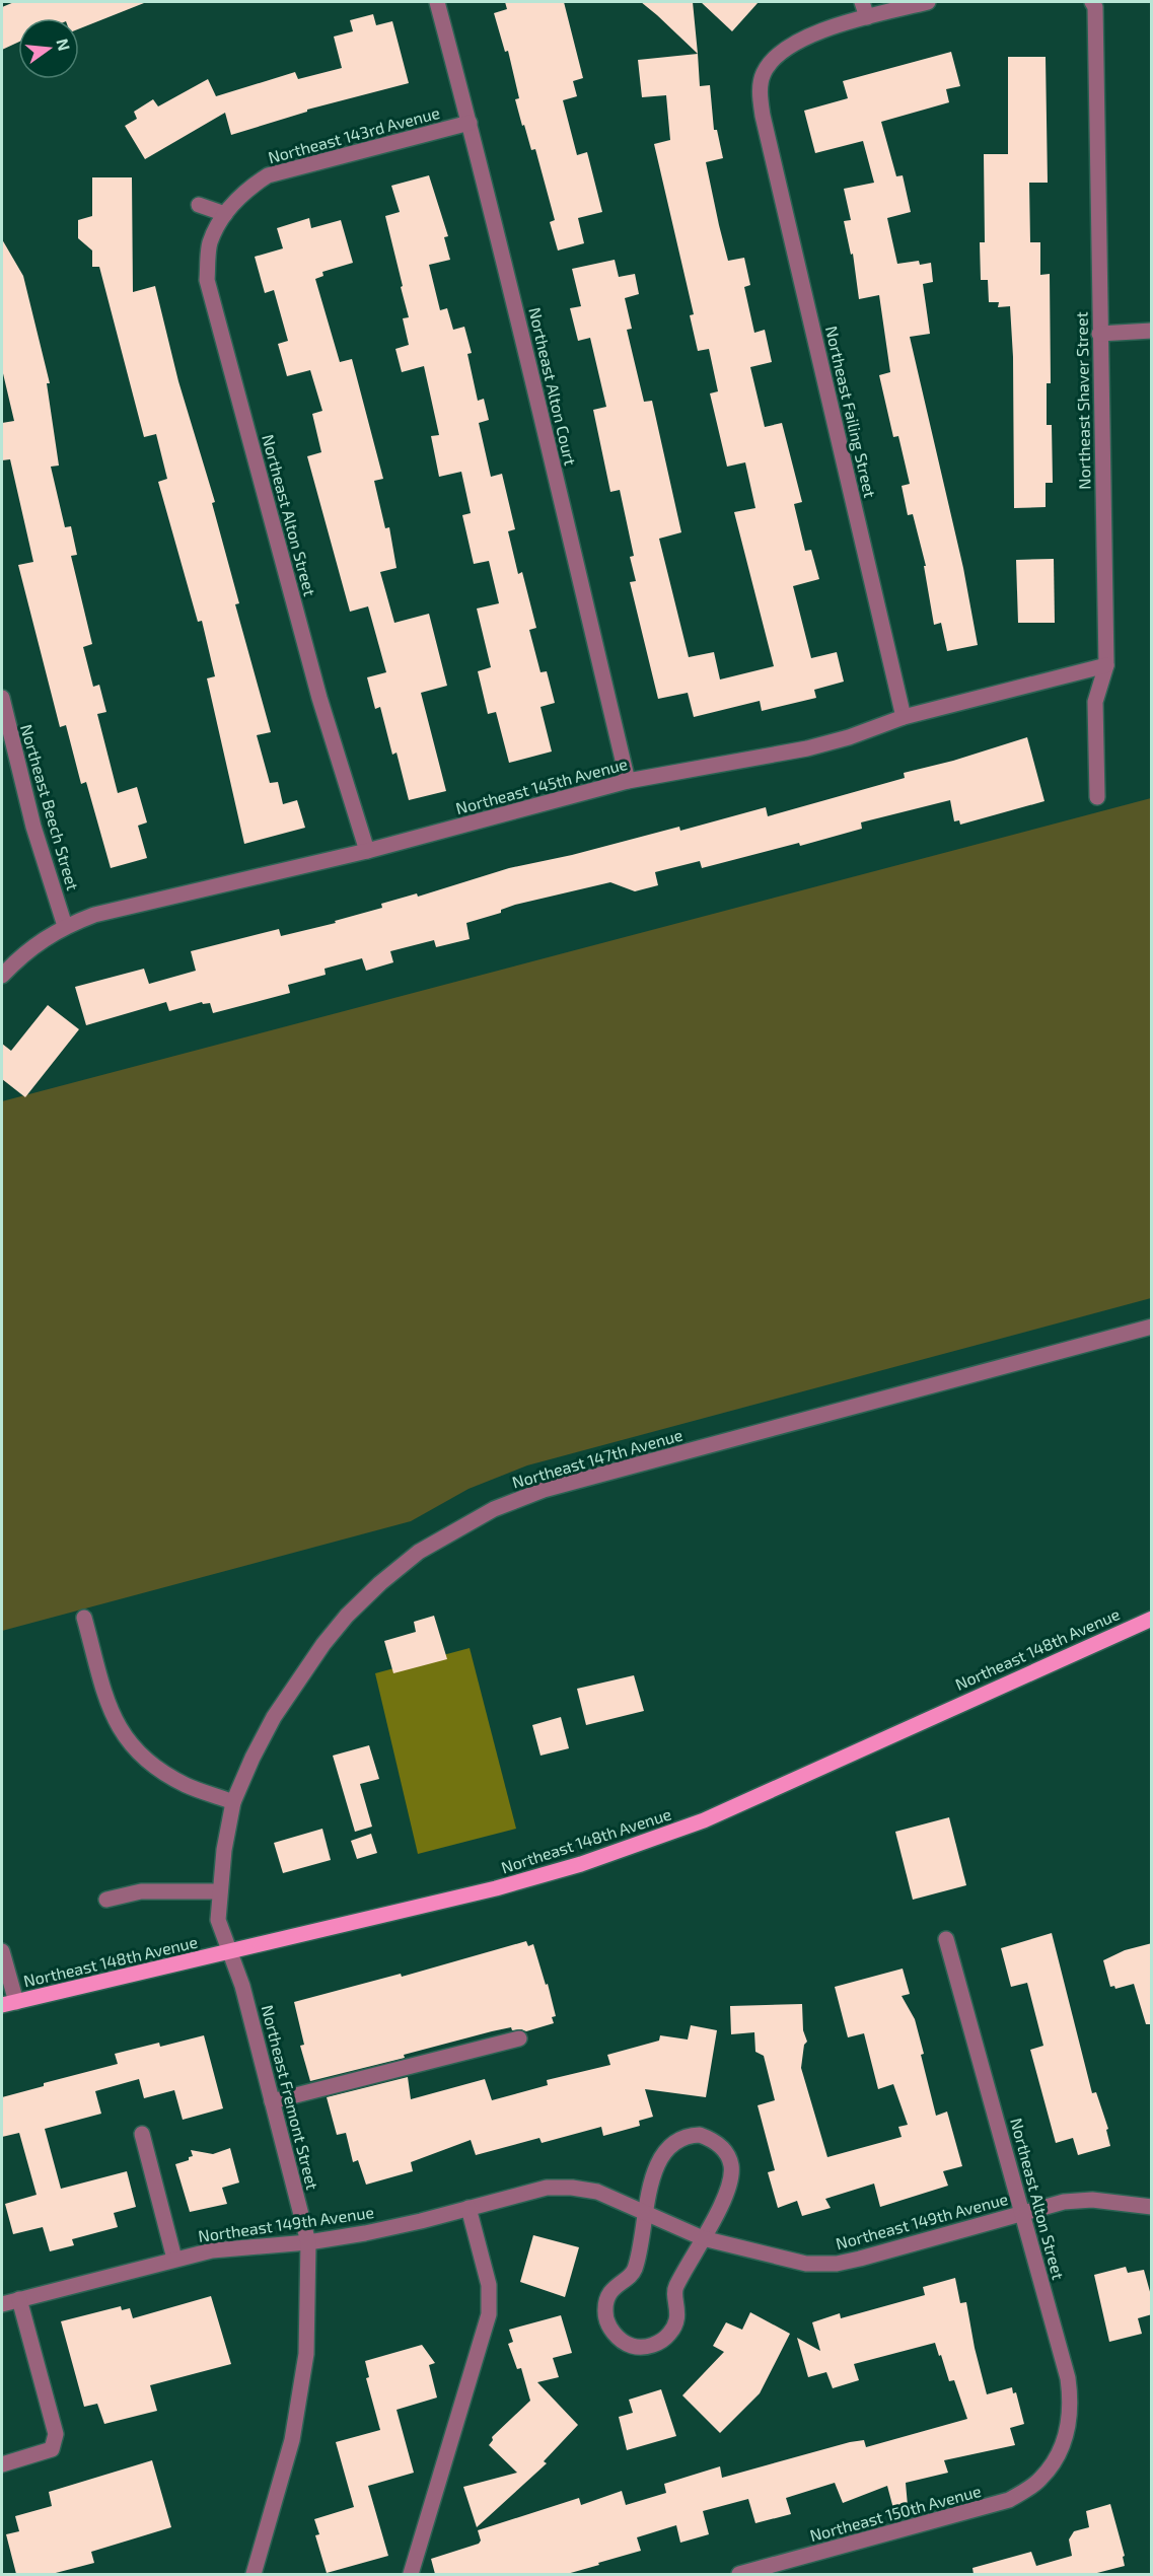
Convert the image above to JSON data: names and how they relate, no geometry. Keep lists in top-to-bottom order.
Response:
{
  "streets": {
    "main road": ["Northeast 148th Avenue"],
    "street": [
      "Northeast 143rd Avenue",
      "Northeast Alton Court",
      "Northeast Shaver Street",
      "Northeast Failing Street",
      "Northeast Alton Street",
      "Northeast 145th Avenue",
      "Northeast Beech Street",
      "Northeast 147th Avenue",
      "Northeast Fremont Street",
      "Northeast 149th Avenue",
      "Northeast 150th Avenue"
    ]
  },
  "crossings": [
    ["Northeast 143rd Avenue", "Northeast Alton Court"],
    ["Northeast 143rd Avenue", "Northeast Alton Street"],
    ["Northeast Alton Court", "Northeast 145th Avenue"],
    ["Northeast Shaver Street", "Northeast 145th Avenue"],
    ["Northeast Failing Street", "Northeast 145th Avenue"],
    ["Northeast Alton Street", "Northeast 145th Avenue"],
    ["Northeast Alton Street", "Northeast 149th Avenue"],
    ["Northeast Alton Street", "Northeast 150th Avenue"],
    ["Northeast 145th Avenue", "Northeast Beech Street"],
    ["Northeast 147th Avenue", "Northeast 148th Avenue"],
    ["Northeast 147th Avenue", "Northeast Fremont Street"],
    ["Northeast 148th Avenue", "Northeast Fremont Street"],
    ["Northeast Fremont Street", "Northeast 149th Avenue"]
  ],
  "north": "right"
}
